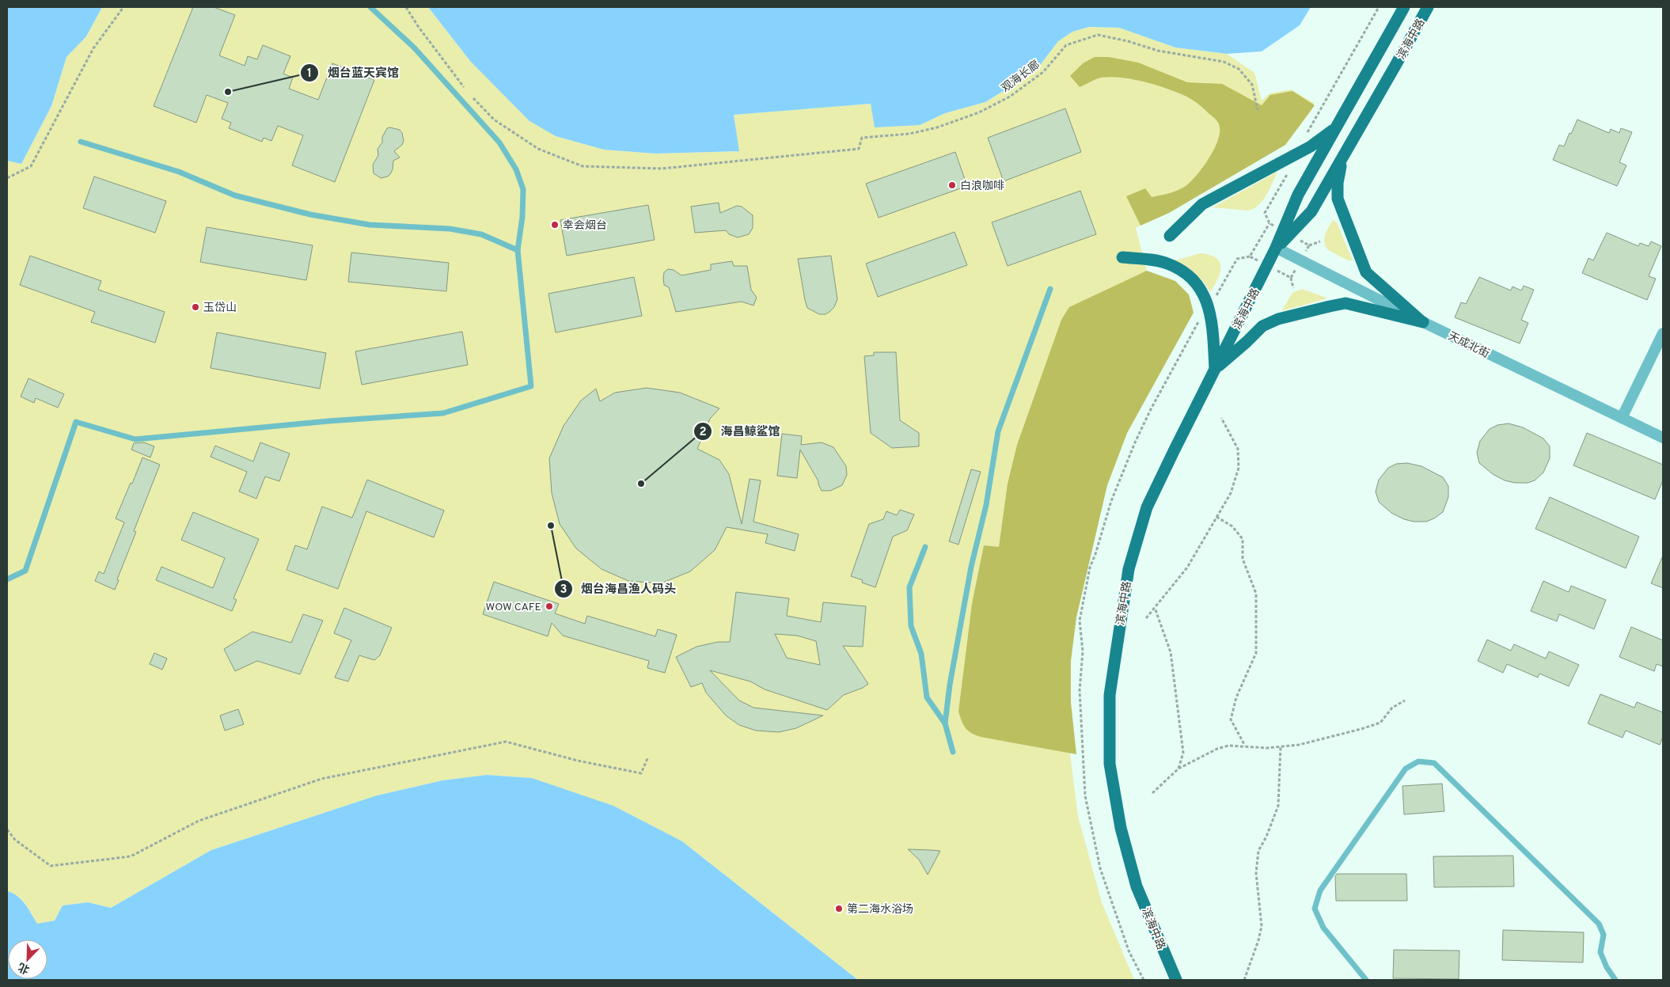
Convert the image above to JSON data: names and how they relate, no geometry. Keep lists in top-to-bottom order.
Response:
{
  "streets": {
    "main road": ["滨海中路"],
    "street": ["天成北街"],
    "path": ["观海长廊"]
  },
  "crossings": [
    ["滨海中路", "天成北街"]
  ],
  "places": [
    "烟台蓝天宾馆",
    "白浪咖啡",
    "幸会烟台",
    "玉岱山",
    "海昌鲸鲨馆",
    "烟台海昌渔人码头",
    "WOW CAFE",
    "第二海水浴场"
  ],
  "north": "bottom left"
}
